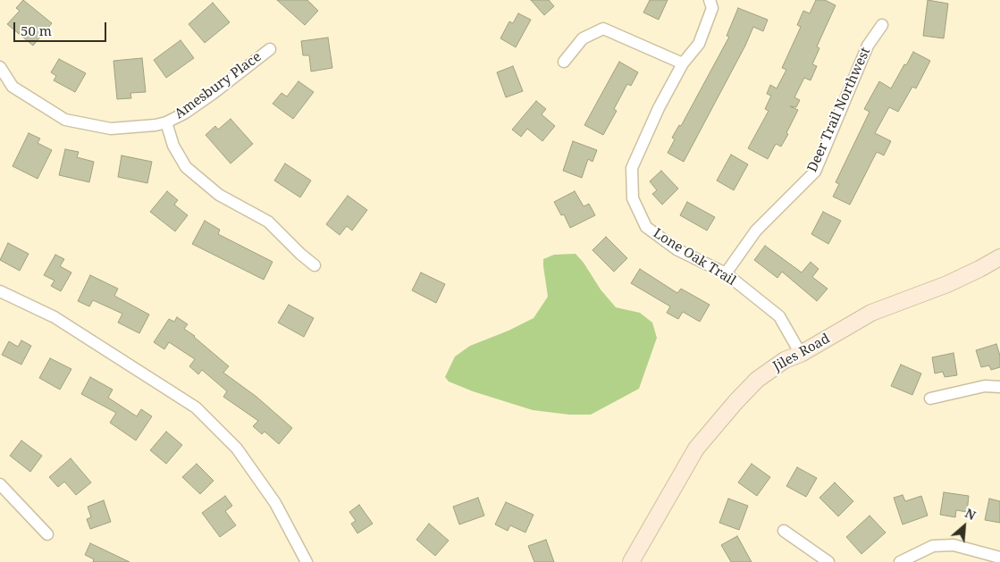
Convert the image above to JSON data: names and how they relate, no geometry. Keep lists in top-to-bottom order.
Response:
{
  "streets": {
    "street": [
      "Amesbury Place",
      "Deer Trail Northwest",
      "Lone Oak Trail",
      "Jiles Road"
    ]
  },
  "crossings": [
    ["Deer Trail Northwest", "Lone Oak Trail"],
    ["Lone Oak Trail", "Jiles Road"]
  ],
  "scale_bar": "50 m",
  "north": "top right"
}
